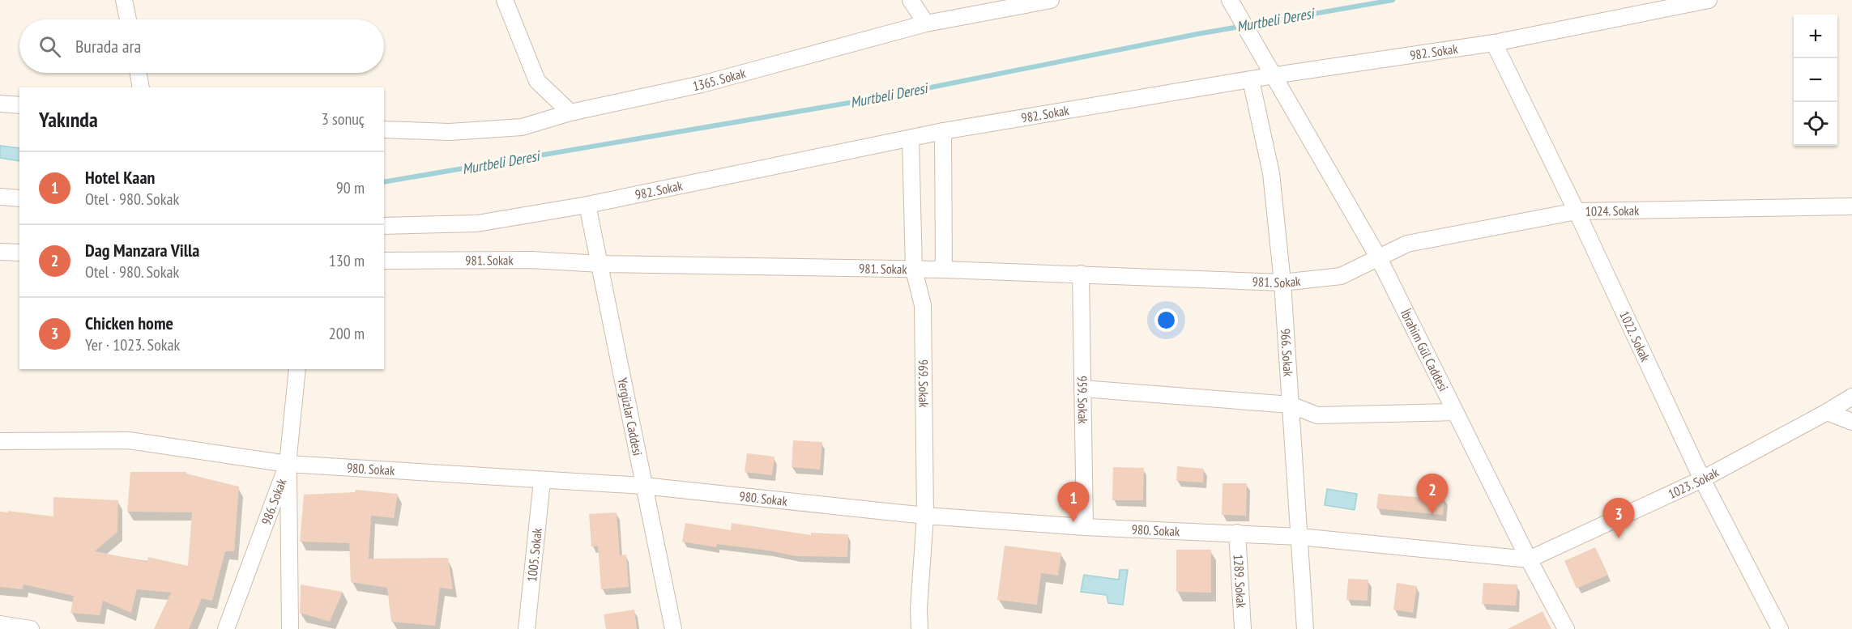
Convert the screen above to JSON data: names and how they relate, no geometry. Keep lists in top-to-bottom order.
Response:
{
  "streets": {
    "street": [
      "982. Sokak",
      "1365. Sokak",
      "1024. Sokak",
      "981. Sokak",
      "1022. Sokak",
      "İbrahim Gül Caddesi",
      "966. Sokak",
      "969. Sokak",
      "959. Sokak",
      "Yergüzlar Caddesi",
      "980. Sokak",
      "1023. Sokak",
      "986. Sokak",
      "1005. Sokak",
      "1289. Sokak"
    ]
  },
  "crossings": [
    ["982. Sokak", "1022. Sokak"],
    ["982. Sokak", "İbrahim Gül Caddesi"],
    ["982. Sokak", "966. Sokak"],
    ["982. Sokak", "969. Sokak"],
    ["982. Sokak", "Yergüzlar Caddesi"],
    ["1024. Sokak", "981. Sokak"],
    ["1024. Sokak", "1022. Sokak"],
    ["1024. Sokak", "İbrahim Gül Caddesi"],
    ["981. Sokak", "İbrahim Gül Caddesi"],
    ["981. Sokak", "966. Sokak"],
    ["981. Sokak", "969. Sokak"],
    ["981. Sokak", "959. Sokak"],
    ["981. Sokak", "Yergüzlar Caddesi"],
    ["1022. Sokak", "1023. Sokak"],
    ["İbrahim Gül Caddesi", "980. Sokak"],
    ["İbrahim Gül Caddesi", "1023. Sokak"],
    ["966. Sokak", "980. Sokak"],
    ["969. Sokak", "980. Sokak"],
    ["959. Sokak", "980. Sokak"],
    ["Yergüzlar Caddesi", "980. Sokak"],
    ["980. Sokak", "1023. Sokak"],
    ["980. Sokak", "986. Sokak"],
    ["980. Sokak", "1005. Sokak"],
    ["980. Sokak", "1289. Sokak"]
  ],
  "water": ["Murtbeli Deresi"],
  "page": {
    "map_buttons": ["+", "−"],
    "search": "Burada ara",
    "heading": ["Yakında", "3 sonuç"],
    "list": [
      {
        "mark": "1",
        "name": "Hotel Kaan",
        "note": "Otel · 980. Sokak",
        "value": "90 m"
      },
      {
        "mark": "2",
        "name": "Dag Manzara Villa",
        "note": "Otel · 980. Sokak",
        "value": "130 m"
      },
      {
        "mark": "3",
        "name": "Chicken home",
        "note": "Yer · 1023. Sokak",
        "value": "200 m"
      }
    ],
    "pins": ["2", "1", "3"]
  }
}
